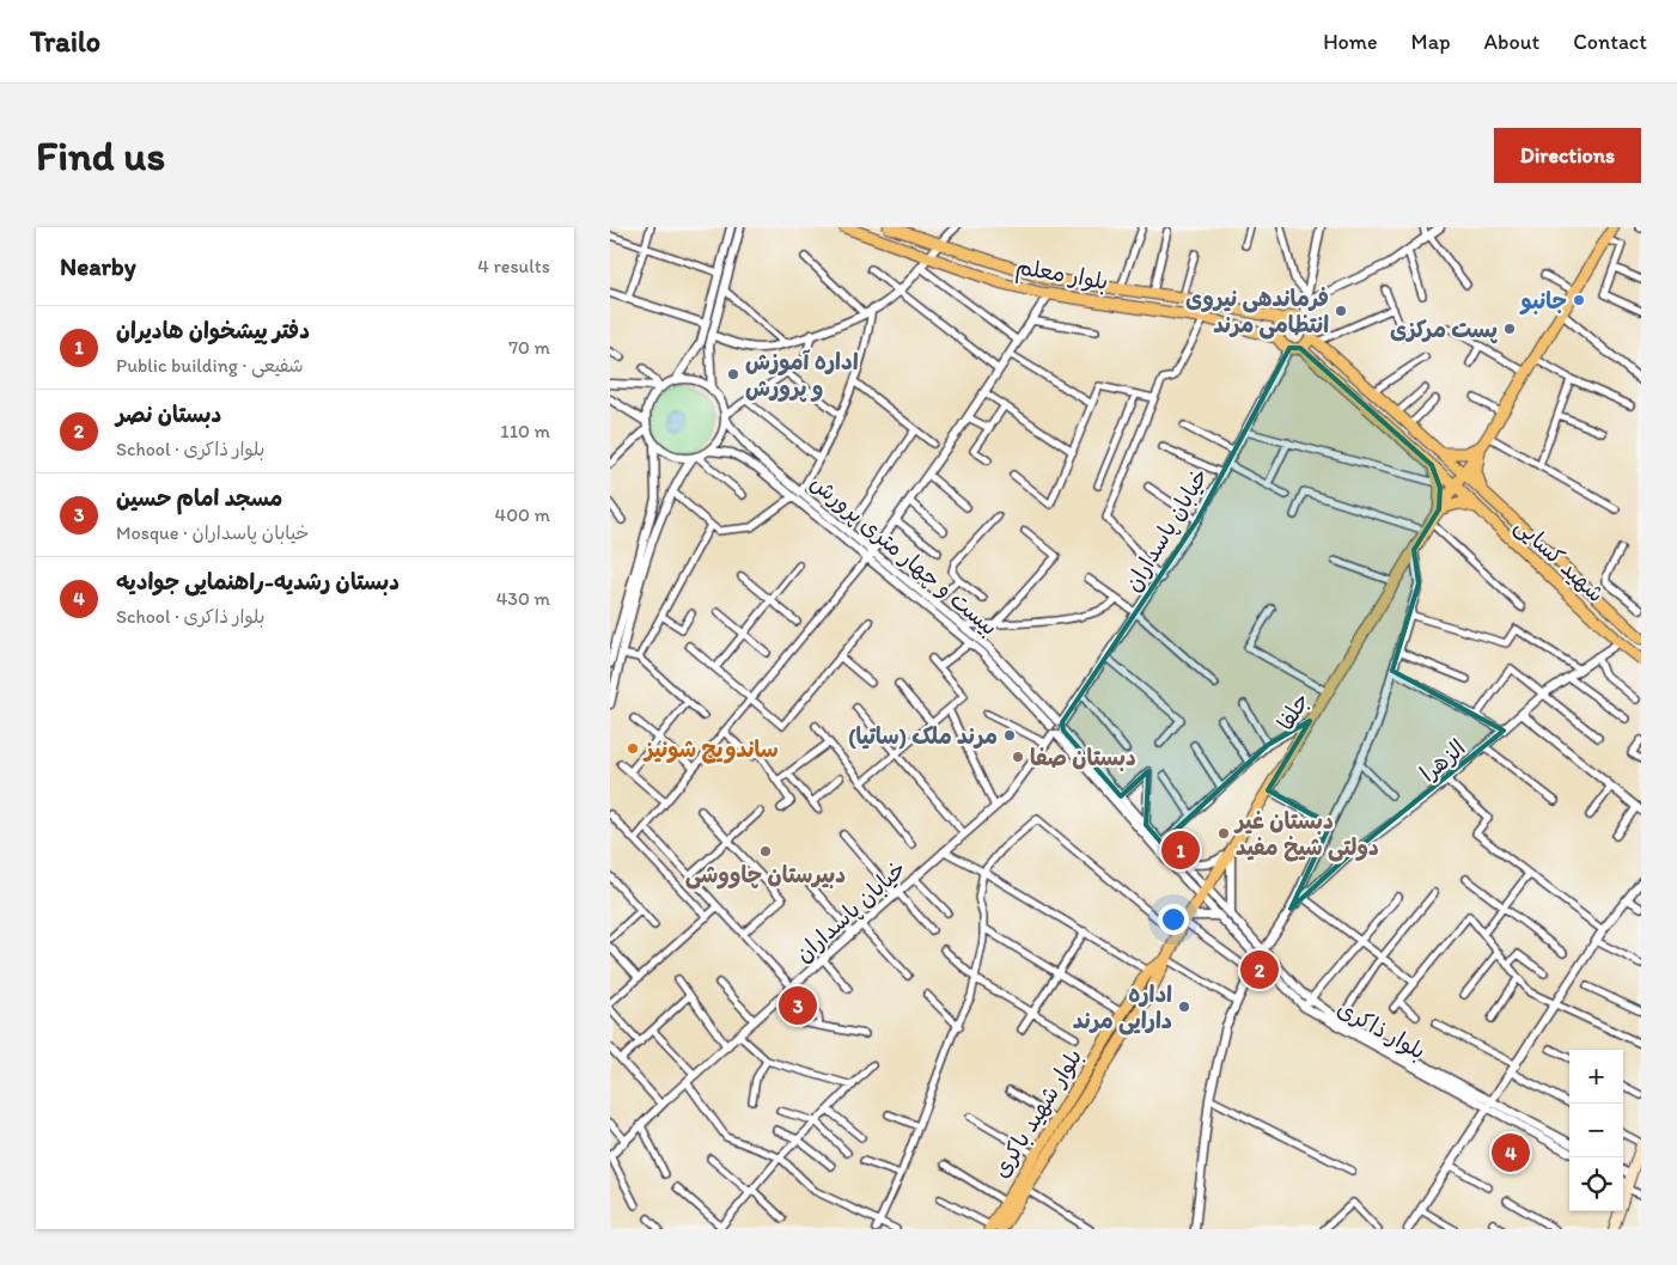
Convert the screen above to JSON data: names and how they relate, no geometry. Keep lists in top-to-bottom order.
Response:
{
  "streets": {
    "main road": [
      "بلوار معلم",
      "شهید کسایی",
      "جلفا",
      "بلوار شهید باکری"
    ],
    "street": [
      "خیابان پاسداران",
      "بیست و چهار متری پرورش",
      "الزهرا",
      "بلوار ذاکری"
    ]
  },
  "crossings": [
    ["بلوار معلم", "خیابان پاسداران"],
    ["خیابان پاسداران", "بیست و چهار متری پرورش"],
    ["شهید کسایی", "جلفا"],
    ["شهید کسایی", "الزهرا"],
    ["جلفا", "بلوار ذاکری"],
    ["جلفا", "بلوار شهید باکری"]
  ],
  "places": [
    "جانبو",
    "فرماندهی نیروی انتظامی مرند",
    "پست مرکزی",
    "اداره آموزش و پرورش",
    "مرند ملک (ساتیا)",
    "ساندویچ شونیز",
    "دبستان صفا",
    "دبستان غیر دولتی شیخ مفید",
    "دبیرستان چاووشی",
    "اداره دارایی مرند"
  ],
  "page": {
    "header": "Trailo",
    "nav": [
      "Home",
      "Map",
      "About",
      "Contact"
    ],
    "buttons": "Directions",
    "title": "Find us",
    "heading": ["Nearby", "4 results"],
    "list": [
      {
        "mark": "1",
        "name": "دفتر پیشخوان هادیران",
        "note": "Public building · شفیعی",
        "value": "70 m"
      },
      {
        "mark": "2",
        "name": "دبستان نصر",
        "note": "School · بلوار ذاکری",
        "value": "110 m"
      },
      {
        "mark": "3",
        "name": "مسجد امام حسین",
        "note": "Mosque · خیابان پاسداران",
        "value": "400 m"
      },
      {
        "mark": "4",
        "name": "دبستان رشدیه-راهنمایی جوادیه",
        "note": "School · بلوار ذاکری",
        "value": "430 m"
      }
    ],
    "pins": [
      "1",
      "2",
      "3",
      "4"
    ],
    "map_buttons": ["+", "−"]
  }
}
